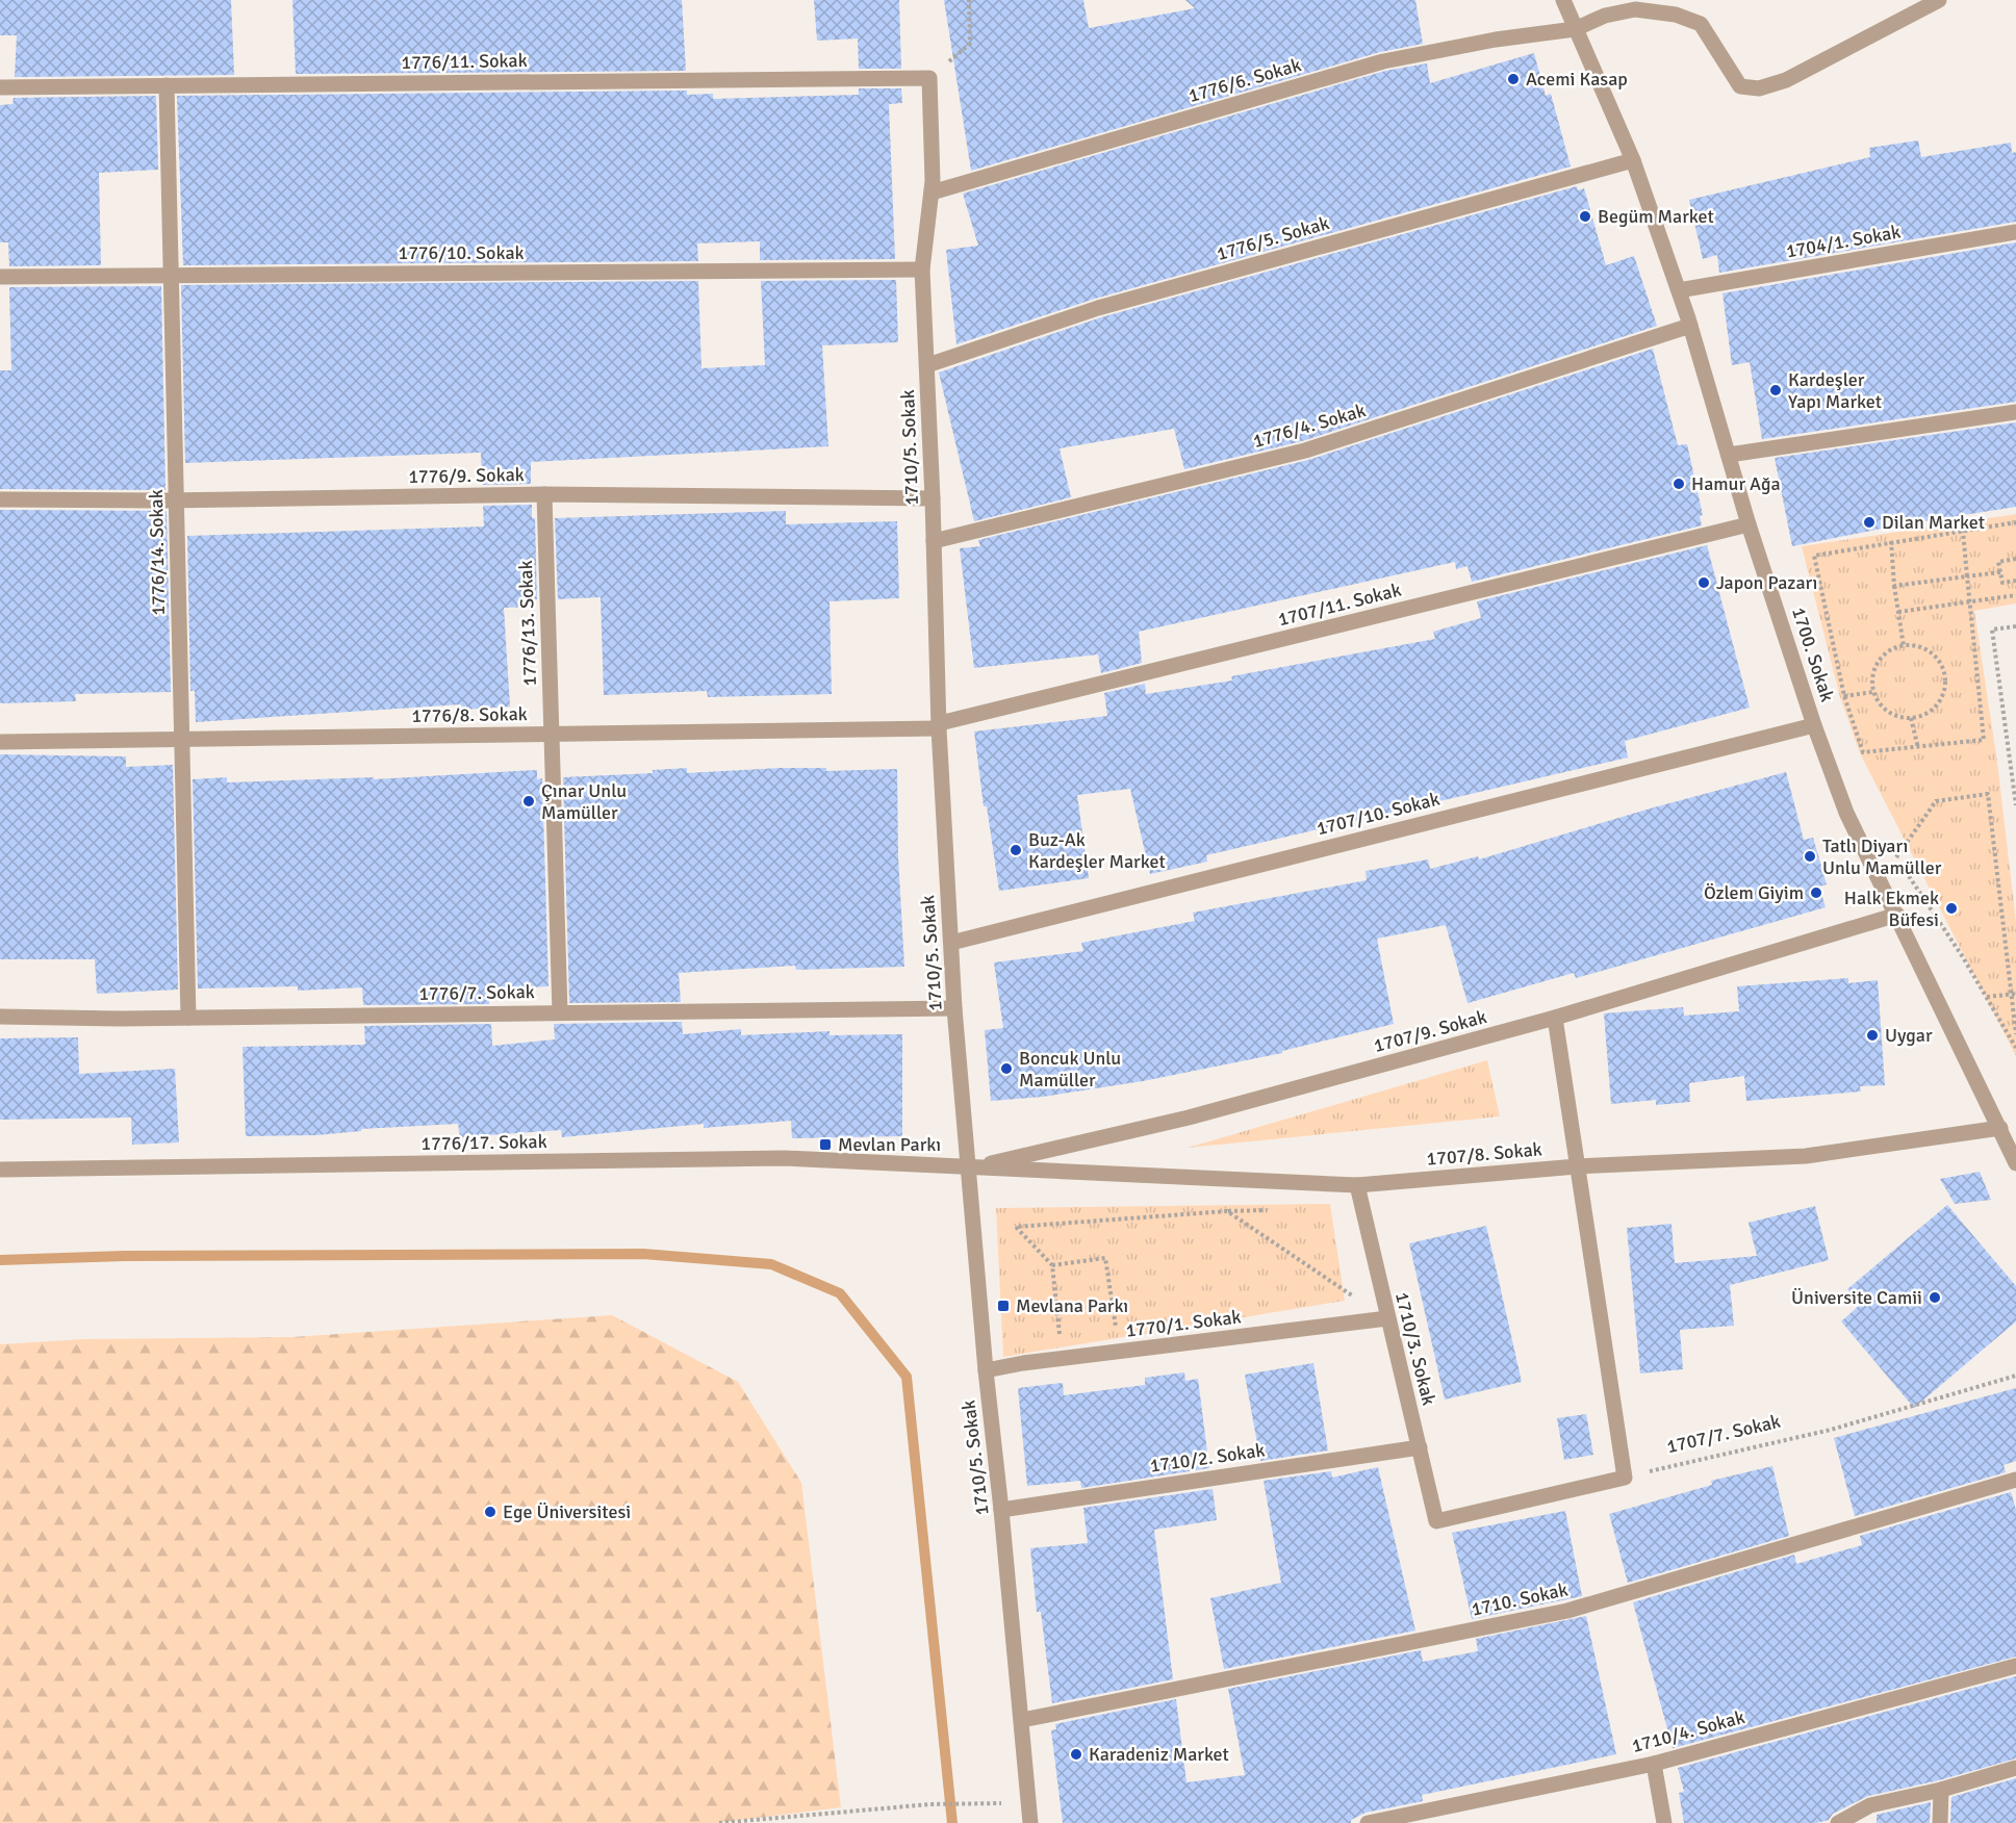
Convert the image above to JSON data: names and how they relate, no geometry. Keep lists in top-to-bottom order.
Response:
{
  "streets": {
    "street": [
      "1776/11. Sokak",
      "1776/6. Sokak",
      "1776/5. Sokak",
      "1704/1. Sokak",
      "1776/10. Sokak",
      "1776/4. Sokak",
      "1710/5. Sokak",
      "1776/9. Sokak",
      "1776/14. Sokak",
      "1707/11. Sokak",
      "1776/13. Sokak",
      "1700. Sokak",
      "1776/8. Sokak",
      "1707/10. Sokak",
      "1776/7. Sokak",
      "1707/9. Sokak",
      "1776/17. Sokak",
      "1707/8. Sokak",
      "1770/1. Sokak",
      "1710/3. Sokak",
      "1710/2. Sokak",
      "1710. Sokak",
      "1710/4. Sokak"
    ],
    "path": ["1707/7. Sokak"]
  },
  "crossings": [
    ["1776/11. Sokak", "1710/5. Sokak"],
    ["1776/11. Sokak", "1776/14. Sokak"],
    ["1776/6. Sokak", "1710/5. Sokak"],
    ["1776/6. Sokak", "1700. Sokak"],
    ["1776/5. Sokak", "1710/5. Sokak"],
    ["1776/5. Sokak", "1700. Sokak"],
    ["1704/1. Sokak", "1700. Sokak"],
    ["1776/10. Sokak", "1710/5. Sokak"],
    ["1776/10. Sokak", "1776/14. Sokak"],
    ["1776/4. Sokak", "1710/5. Sokak"],
    ["1776/4. Sokak", "1700. Sokak"],
    ["1710/5. Sokak", "1776/9. Sokak"],
    ["1710/5. Sokak", "1707/11. Sokak"],
    ["1710/5. Sokak", "1776/8. Sokak"],
    ["1710/5. Sokak", "1707/10. Sokak"],
    ["1710/5. Sokak", "1776/7. Sokak"],
    ["1710/5. Sokak", "1707/9. Sokak"],
    ["1710/5. Sokak", "1776/17. Sokak"],
    ["1710/5. Sokak", "1707/8. Sokak"],
    ["1710/5. Sokak", "1770/1. Sokak"],
    ["1710/5. Sokak", "1710/2. Sokak"],
    ["1710/5. Sokak", "1710. Sokak"],
    ["1776/9. Sokak", "1776/14. Sokak"],
    ["1776/9. Sokak", "1776/13. Sokak"],
    ["1776/14. Sokak", "1776/8. Sokak"],
    ["1776/14. Sokak", "1776/7. Sokak"],
    ["1707/11. Sokak", "1700. Sokak"],
    ["1707/11. Sokak", "1776/8. Sokak"],
    ["1776/13. Sokak", "1776/8. Sokak"],
    ["1776/13. Sokak", "1776/7. Sokak"],
    ["1700. Sokak", "1707/10. Sokak"],
    ["1700. Sokak", "1707/9. Sokak"],
    ["1700. Sokak", "1707/8. Sokak"],
    ["1707/9. Sokak", "1776/17. Sokak"],
    ["1707/9. Sokak", "1707/8. Sokak"],
    ["1776/17. Sokak", "1707/8. Sokak"],
    ["1707/8. Sokak", "1710/3. Sokak"],
    ["1770/1. Sokak", "1710/3. Sokak"],
    ["1710/3. Sokak", "1707/7. Sokak"],
    ["1710/3. Sokak", "1710/2. Sokak"]
  ],
  "places": {
    "other": [
      "Acemi Kasap",
      "Begüm Market",
      "Kardeşler Yapı Market",
      "Hamur Ağa",
      "Dilan Market",
      "Japon Pazarı",
      "Çınar Unlu Mamüller",
      "Buz-Ak Kardeşler Market",
      "Tatlı Diyarı Unlu Mamüller",
      "Özlem Giyim",
      "Halk Ekmek Büfesi",
      "Uygar",
      "Boncuk Unlu Mamüller",
      "Üniversite Camii",
      "Ege Üniversitesi",
      "Karadeniz Market"
    ],
    "transit": ["Mevlan Parkı", "Mevlana Parkı"]
  }
}
